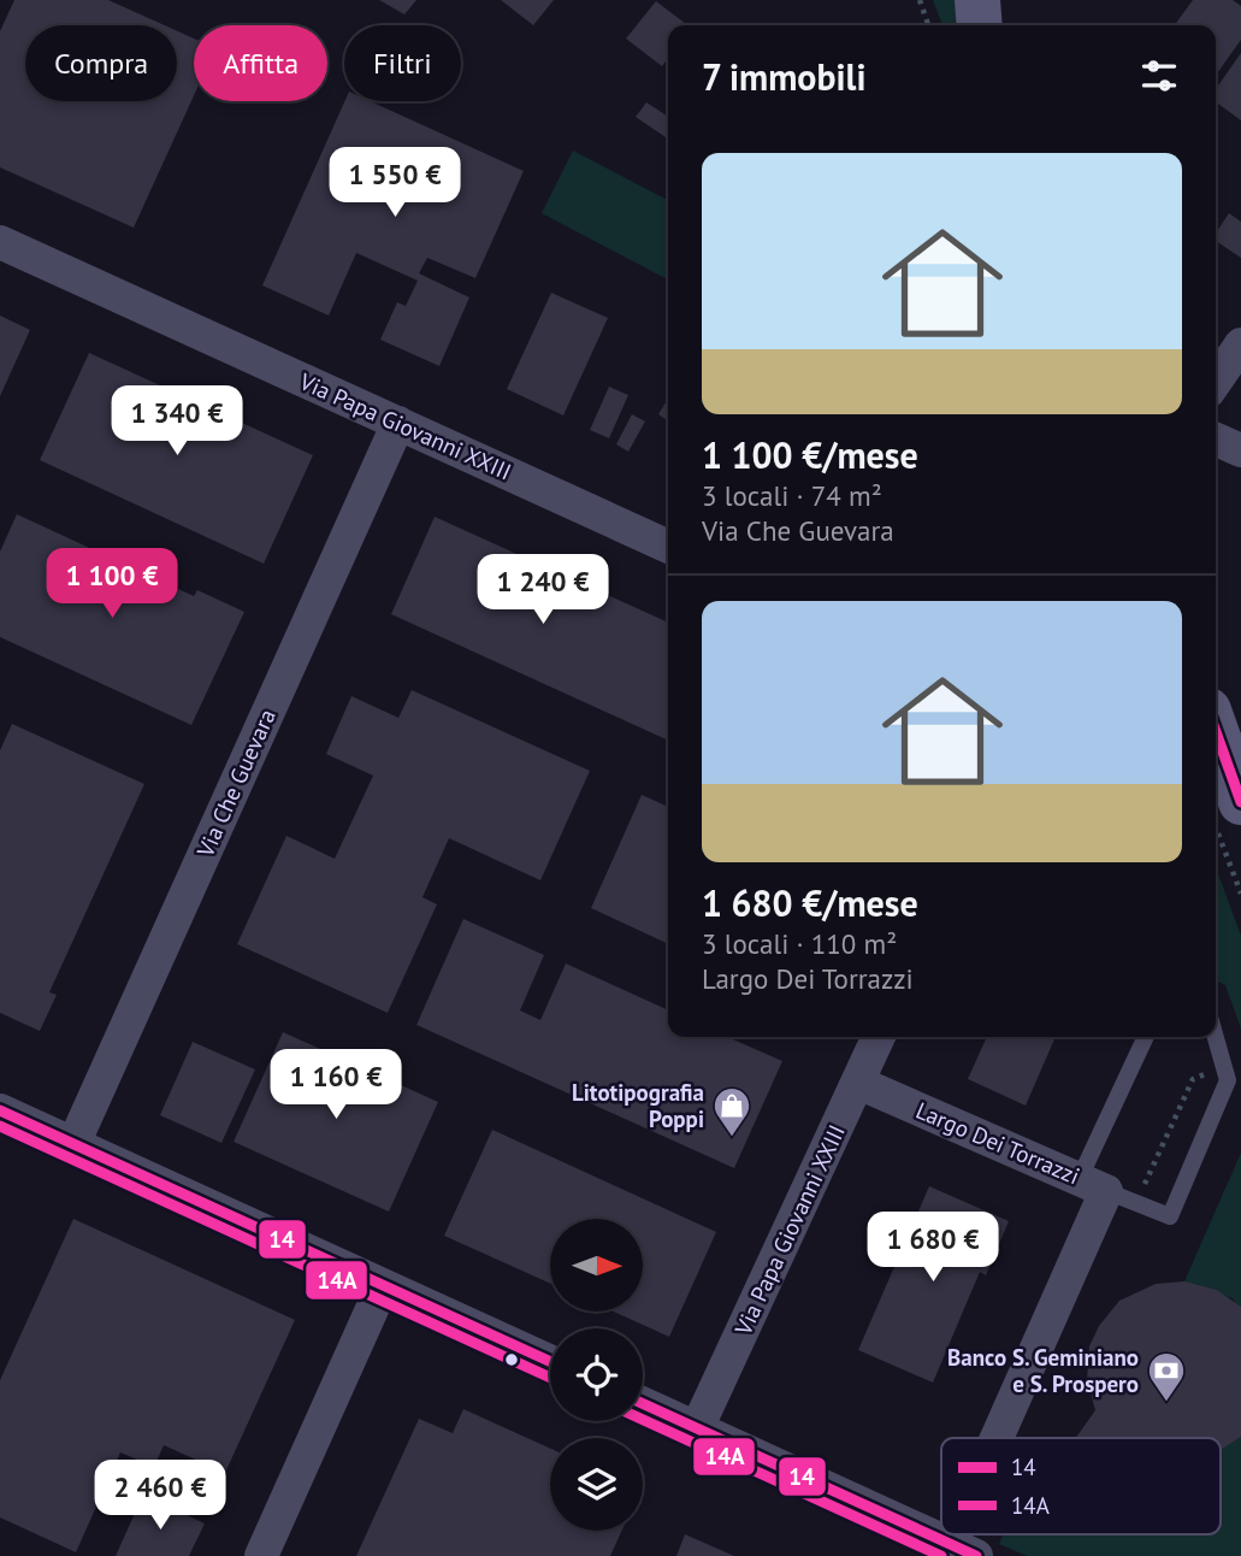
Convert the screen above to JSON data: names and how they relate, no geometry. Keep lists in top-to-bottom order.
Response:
{
  "streets": {
    "street": ["Via Papa Giovanni XXIII", "Via Che Guevara", "Largo Dei Torrazzi"]
  },
  "crossings": [
    ["Via Papa Giovanni XXIII", "Via Che Guevara"],
    ["Via Papa Giovanni XXIII", "Largo Dei Torrazzi"]
  ],
  "places": {
    "shop": ["Litotipografia Poppi"],
    "bank": ["Banco S. Geminiano e S. Prospero"]
  },
  "lines": ["transit line 14", "transit line 14A"],
  "legend": ["14", "14A"],
  "north": "right",
  "page": {
    "chip": ["Compra", "Affitta", "Filtri"],
    "heading": "7 immobili",
    "list": [
      {
        "name": "1 100 €/mese",
        "note": "3 locali · 74 m² · Via Che Guevara"
      },
      {
        "name": "1 680 €/mese",
        "note": "3 locali · 110 m² · Largo Dei Torrazzi"
      }
    ],
    "price": [
      "1 550 €",
      "1 340 €",
      "1 100 €",
      "1 240 €",
      "1 160 €",
      "1 680 €",
      "2 460 €"
    ]
  }
}
